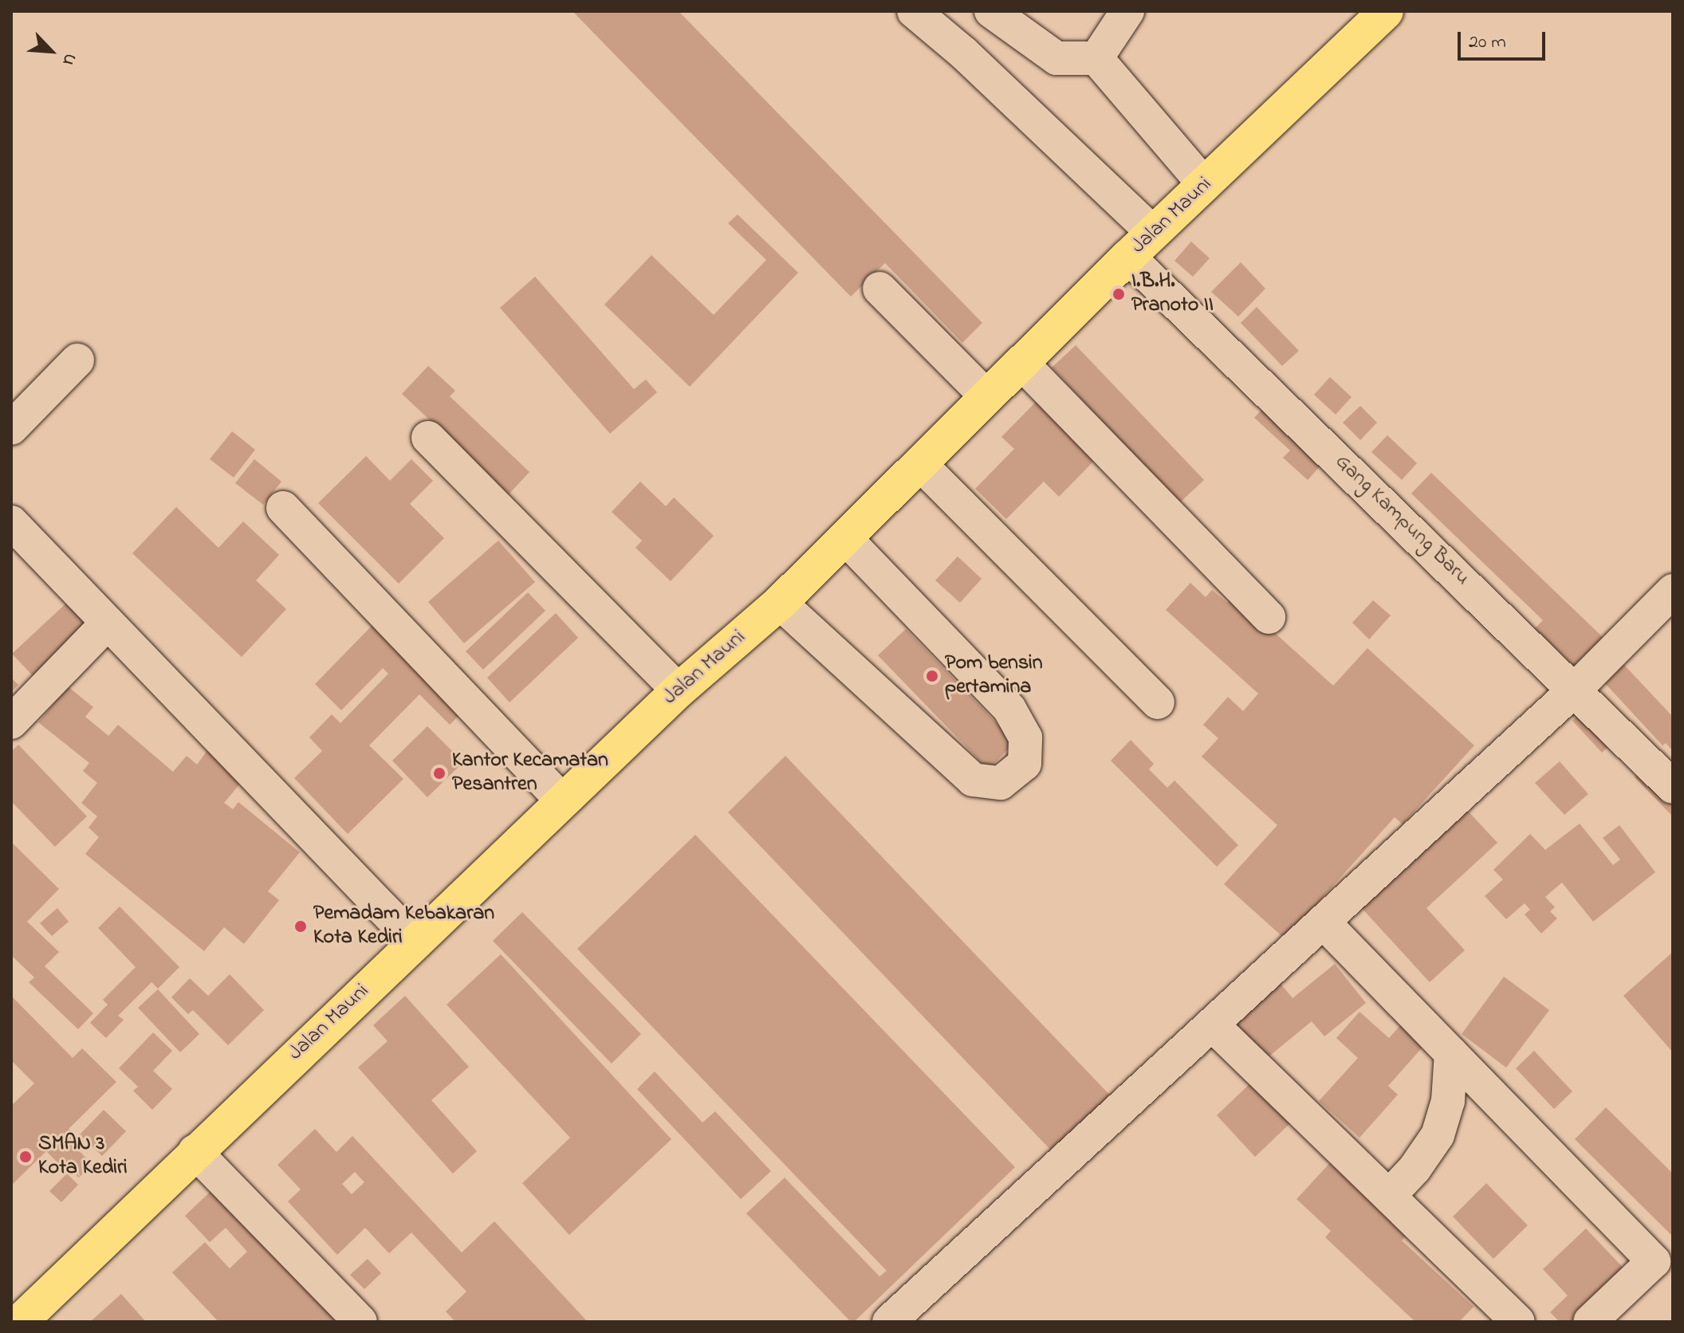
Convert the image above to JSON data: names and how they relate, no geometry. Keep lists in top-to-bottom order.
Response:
{
  "streets": {
    "main road": ["Jalan Mauni"],
    "street": ["Gang Kampung Baru"]
  },
  "crossings": [
    ["Jalan Mauni", "Gang Kampung Baru"]
  ],
  "places": [
    "I.B.H. Pranoto II",
    "Pom bensin pertamina",
    "Kantor Kecamatan Pesantren",
    "Pemadam Kebakaran Kota Kediri",
    "SMAN 3 Kota Kediri"
  ],
  "scale_bar": "20 m",
  "north": "bottom right"
}
